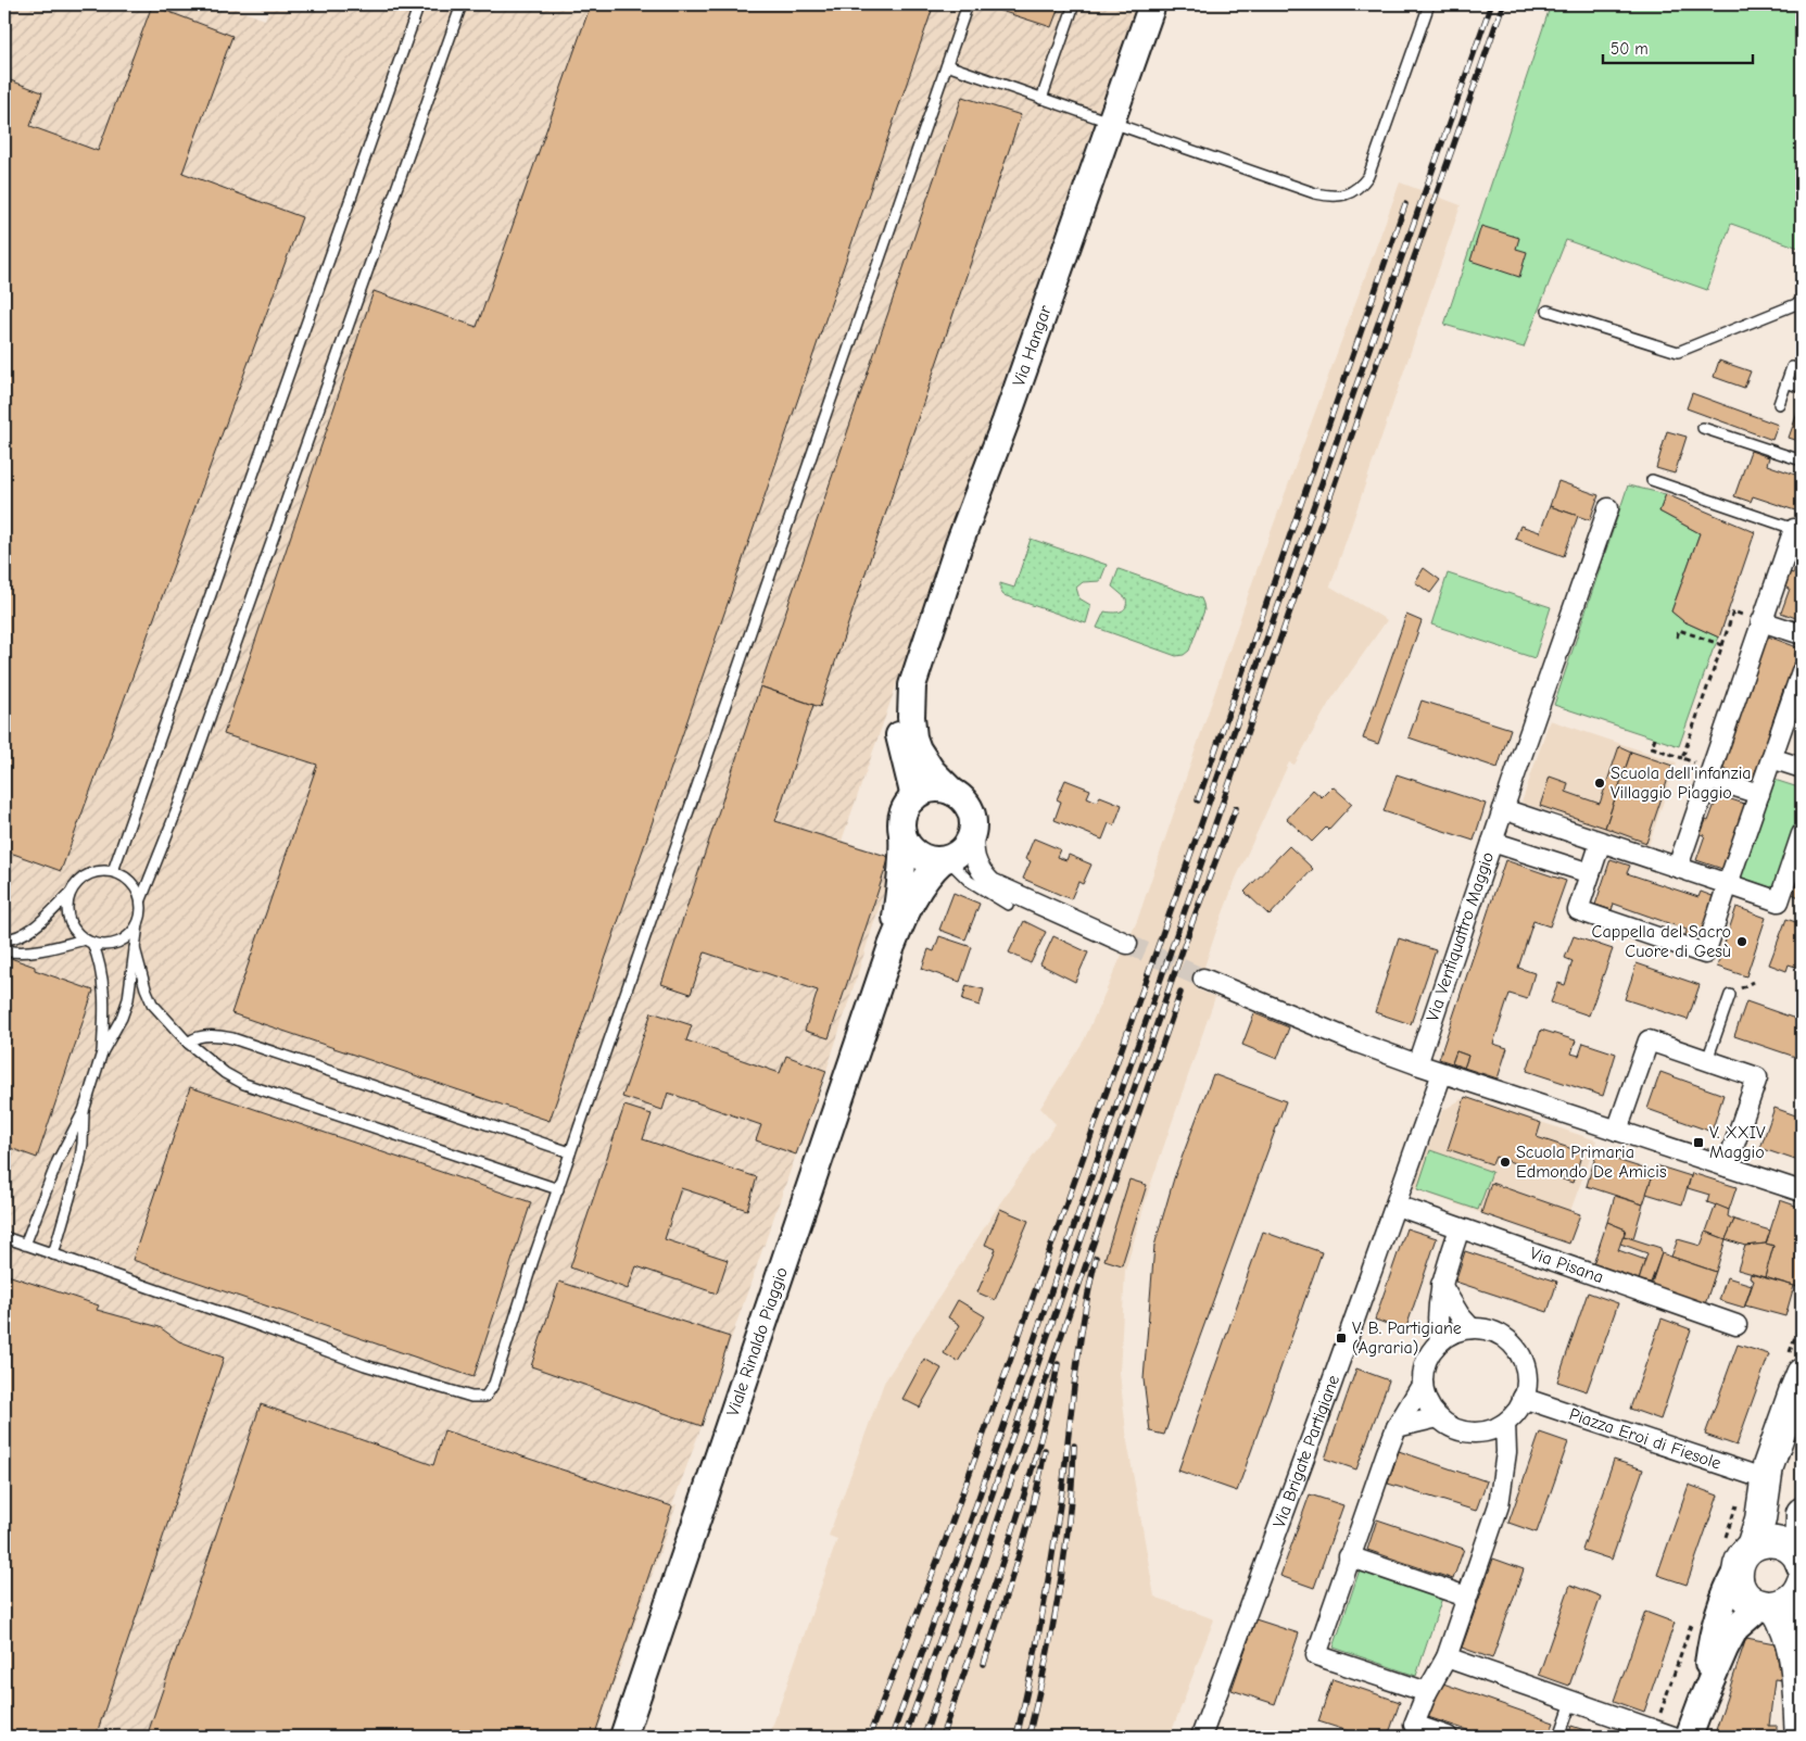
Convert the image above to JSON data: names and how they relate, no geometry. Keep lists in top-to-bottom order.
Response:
{
  "streets": {
    "street": [
      "Via Hangar",
      "Via Ventiquattro Maggio",
      "Via Pisana",
      "Viale Rinaldo Piaggio",
      "Piazza Eroi di Fiesole",
      "Via Brigate Partigiane"
    ]
  },
  "crossings": [
    ["Via Hangar", "Viale Rinaldo Piaggio"],
    ["Via Pisana", "Via Brigate Partigiane"]
  ],
  "places": {
    "other": ["Scuola dell'infanzia Villaggio Piaggio", "Cappella del Sacro Cuore di Gesù", "Scuola Primaria Edmondo De Amicis"],
    "transit": ["V. XXIV Maggio", "V. B. Partigiane (Agraria)"]
  },
  "scale_bar": "50 m"
}
